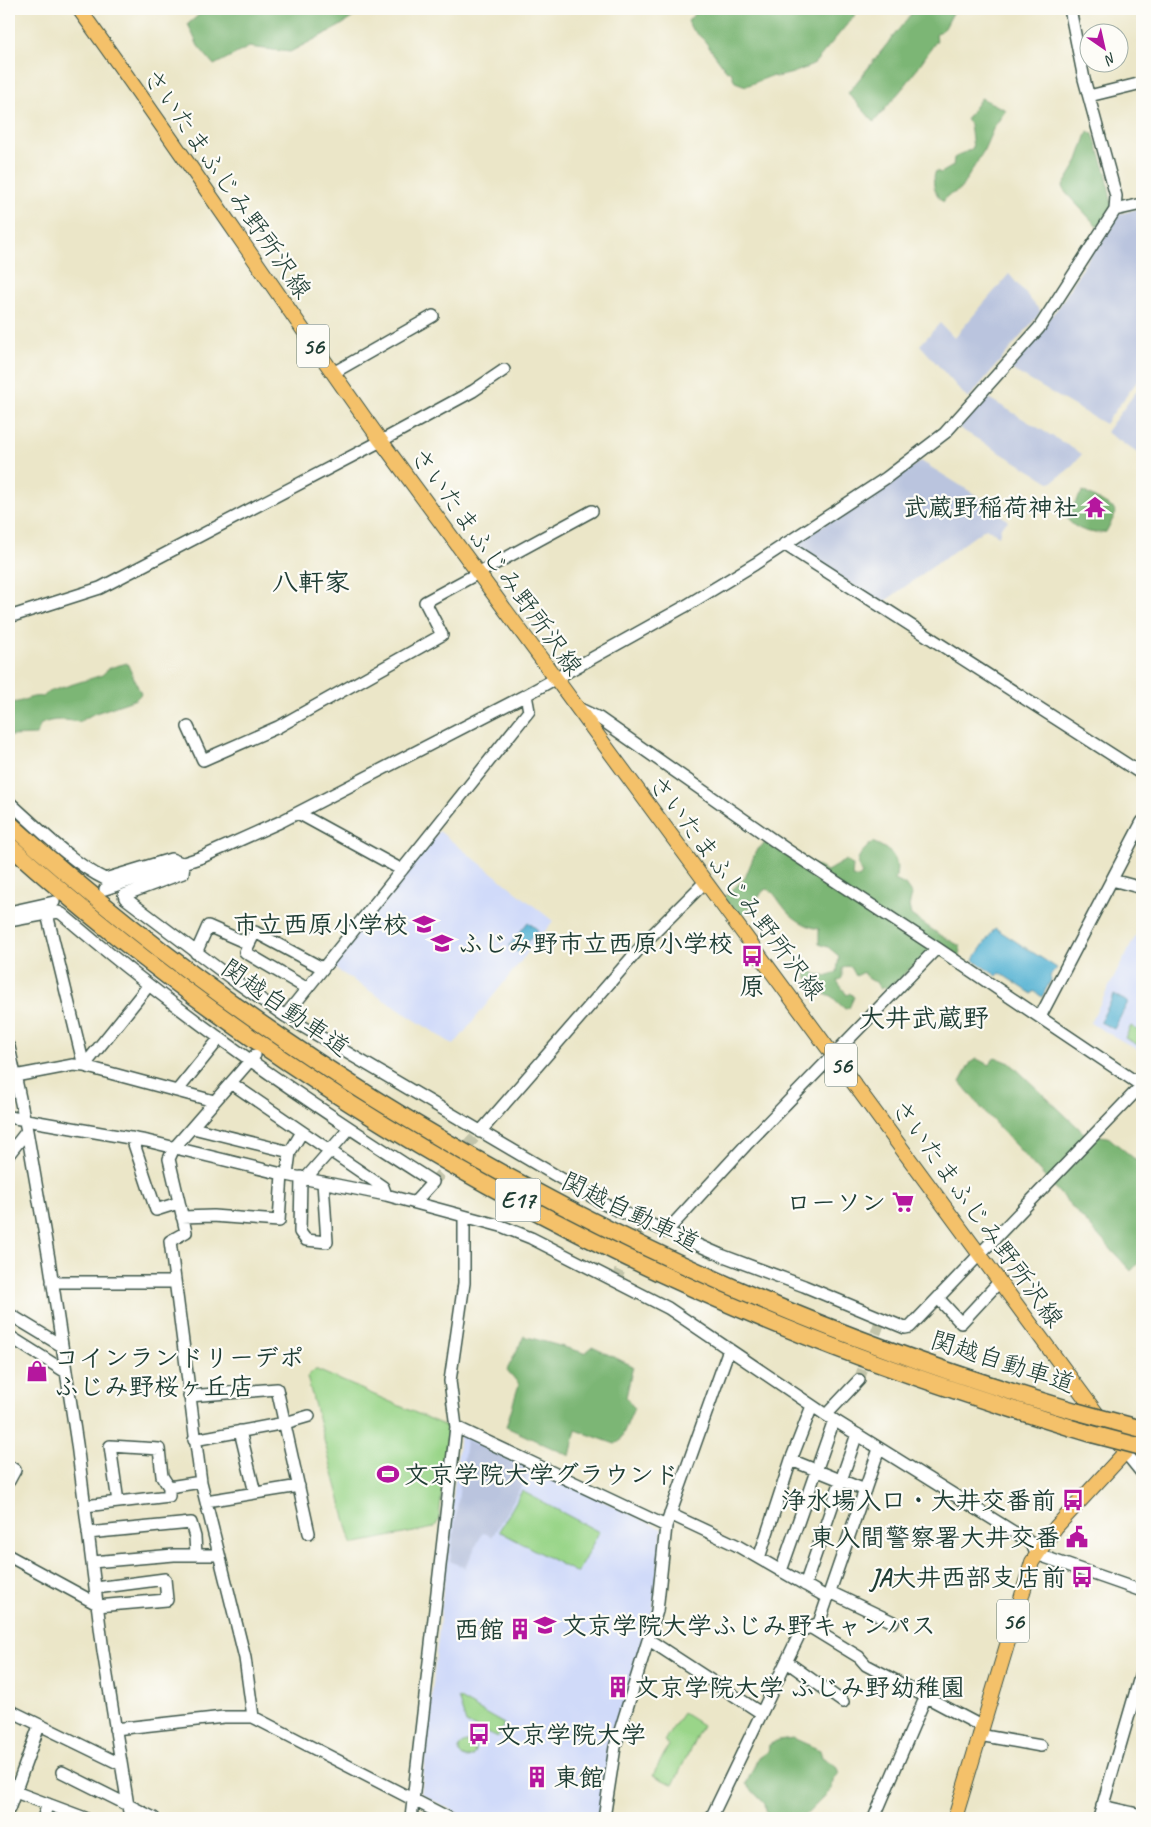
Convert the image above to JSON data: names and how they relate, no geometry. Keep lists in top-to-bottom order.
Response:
{
  "streets": {
    "highway": ["関越自動車道", "E17"],
    "main road": ["さいたまふじみ野所沢線", "56"]
  },
  "crossings": [
    ["さいたまふじみ野所沢線", "56"]
  ],
  "districts": ["八軒家", "大井武蔵野"],
  "places": {
    "temple": ["武蔵野稲荷神社"],
    "school or university": ["市立西原小学校", "ふじみ野市立西原小学校", "文京学院大学ふじみ野キャンパス"],
    "bus stop": [
      "原",
      "浄水場入口・大井交番前",
      "JA大井西部支店前",
      "文京学院大学"
    ],
    "supermarket": ["ローソン"],
    "shop": ["コインランドリーデポ ふじみ野桜ヶ丘店"],
    "sports": ["文京学院大学グラウンド"],
    "public building": ["東入間警察署大井交番"],
    "building": ["西館", "文京学院大学 ふじみ野幼稚園", "東館"]
  },
  "north": "bottom right"
}
